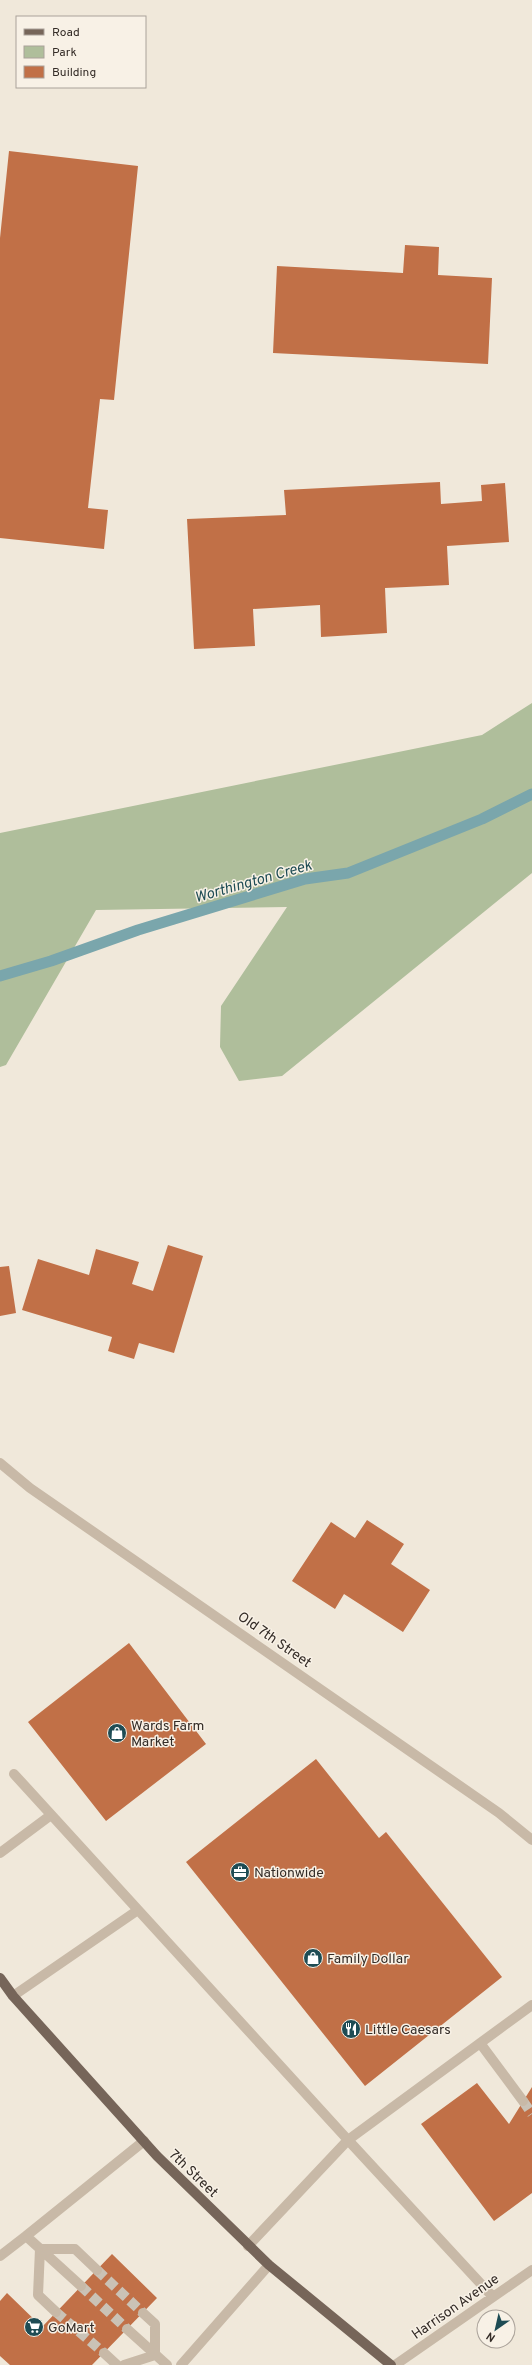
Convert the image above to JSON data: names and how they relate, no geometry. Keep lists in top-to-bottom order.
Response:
{
  "streets": {
    "main road": ["7th Street"],
    "street": ["Old 7th Street", "Harrison Avenue"]
  },
  "water": ["Worthington Creek"],
  "places": {
    "shop": ["Wards Farm Market", "Family Dollar"],
    "office": ["Nationwide"],
    "restaurant": ["Little Caesars"],
    "supermarket": ["GoMart"]
  },
  "legend": ["Road", "Park", "Building"],
  "north": "bottom left"
}
